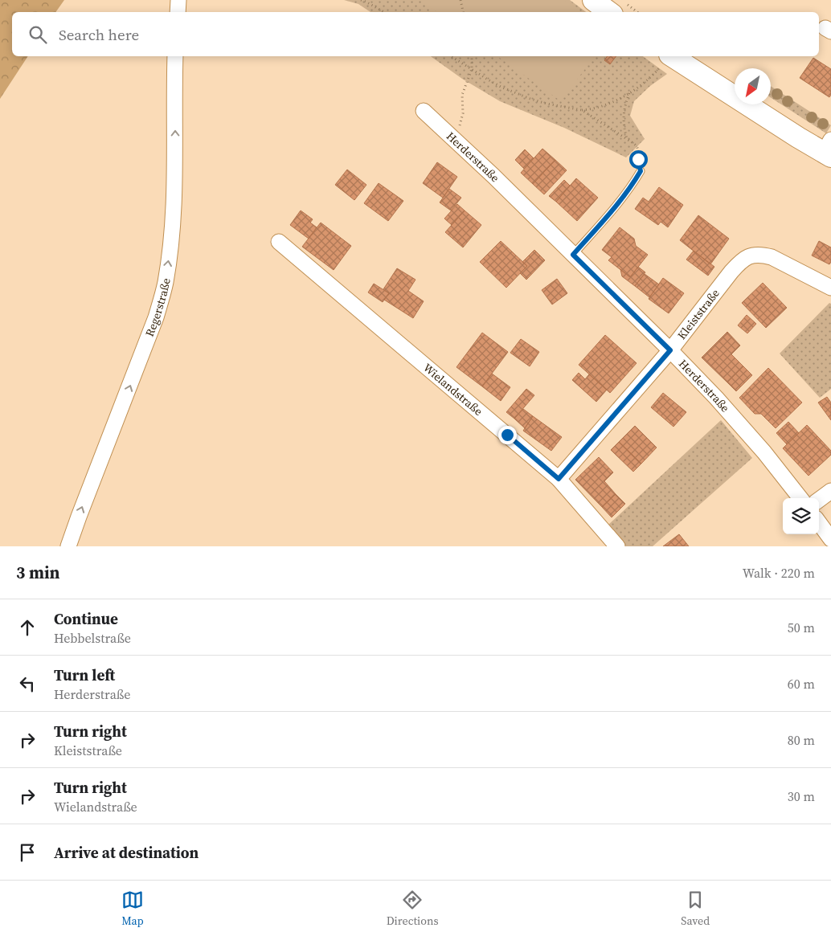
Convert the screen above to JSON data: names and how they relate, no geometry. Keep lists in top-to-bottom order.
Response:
{
  "streets": {
    "street": [
      "Herderstraße",
      "Regerstraße",
      "Kleiststraße",
      "Wielandstraße"
    ]
  },
  "crossings": [
    ["Herderstraße", "Kleiststraße"],
    ["Kleiststraße", "Wielandstraße"]
  ],
  "one_way": ["Regerstraße"],
  "north": "bottom left",
  "page": {
    "search": "Search here",
    "heading": ["3 min", "Walk · 220 m"],
    "list": [
      ["Continue", "Hebbelstraße", "50 m"],
      ["Turn left", "Herderstraße", "60 m"],
      ["Turn right", "Kleiststraße", "80 m"],
      ["Turn right", "Wielandstraße", "30 m"],
      "Arrive at destination"
    ],
    "nav": ["Map", "Directions", "Saved"]
  }
}
